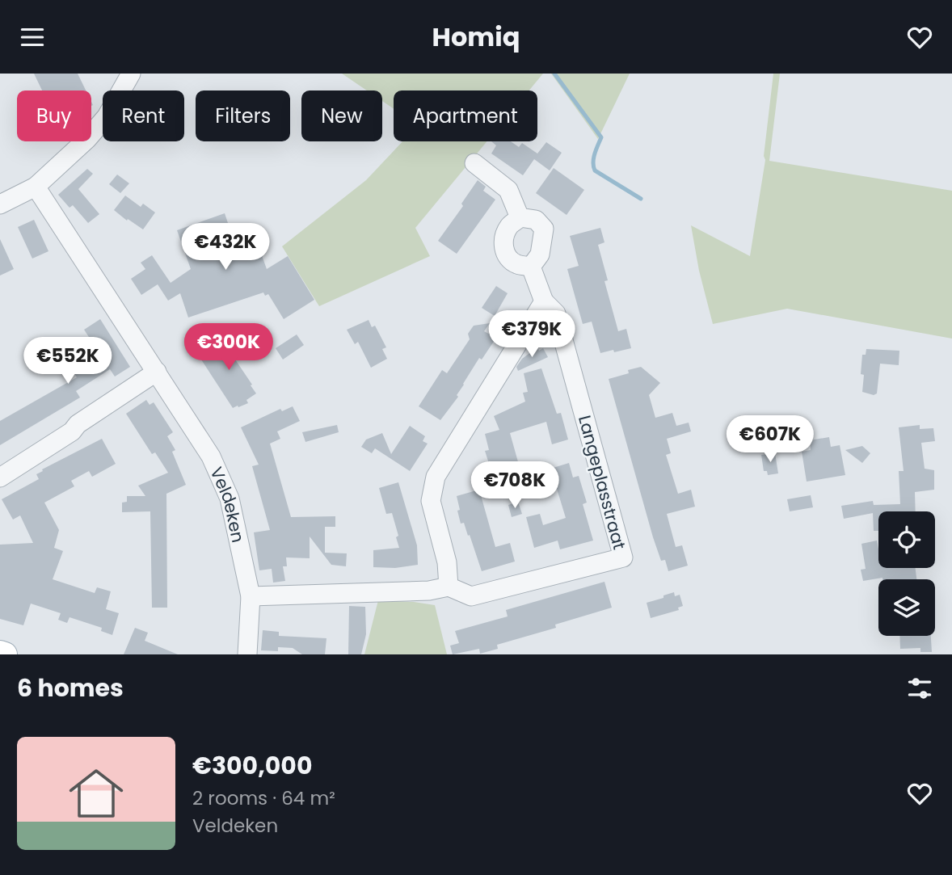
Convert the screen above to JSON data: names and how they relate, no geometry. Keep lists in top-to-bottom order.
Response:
{
  "streets": {
    "street": ["Langeplasstraat", "Veldeken"]
  },
  "crossings": [
    ["Langeplasstraat", "Veldeken"]
  ],
  "page": {
    "header": "Homiq",
    "chip": [
      "Buy",
      "Rent",
      "Filters",
      "New",
      "Apartment"
    ],
    "price": [
      "€432K",
      "€379K",
      "€300K",
      "€552K",
      "€607K",
      "€708K"
    ],
    "heading": "6 homes",
    "list": [
      {
        "name": "€300,000",
        "note": "2 rooms · 64 m² · Veldeken"
      }
    ]
  }
}
